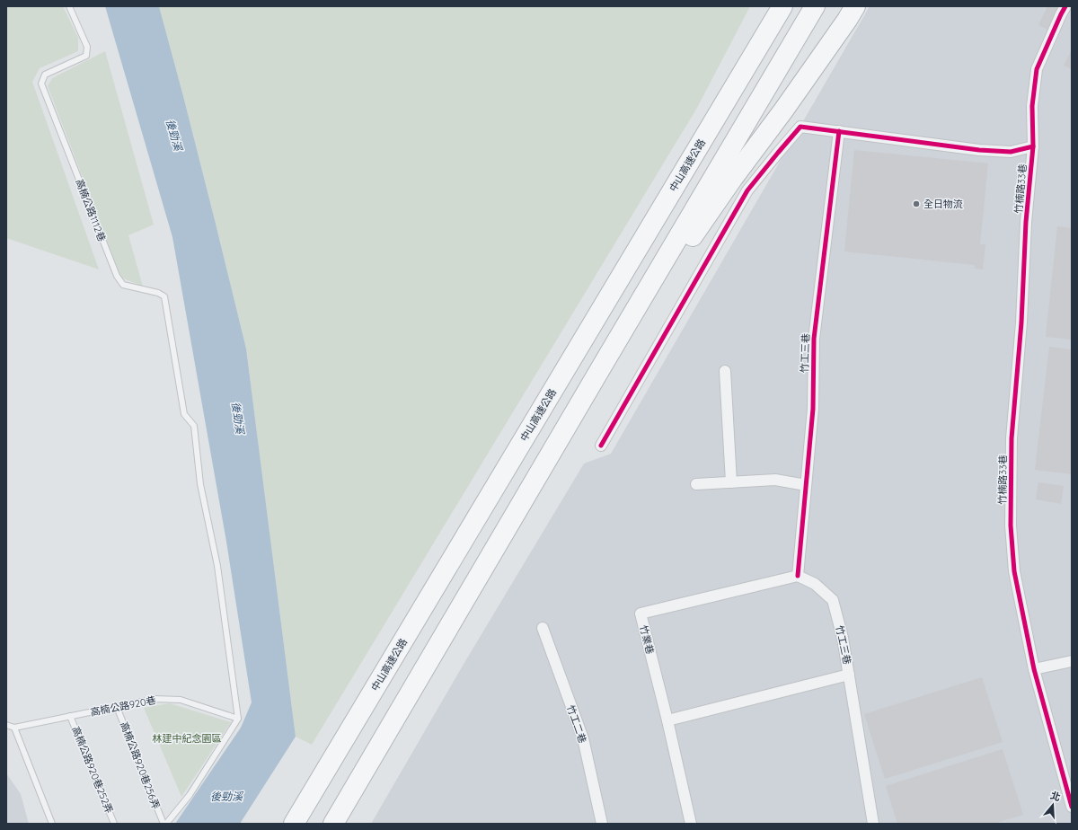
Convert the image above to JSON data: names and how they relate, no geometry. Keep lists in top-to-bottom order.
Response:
{
  "streets": {
    "highway": ["中山高速公路"],
    "street": [
      "竹楠路33巷",
      "竹工三巷",
      "竹業巷",
      "竹工二巷"
    ],
    "lane": [
      "高楠公路1112巷",
      "高楠公路920巷",
      "高楠公路920巷256弄",
      "高楠公路920巷252弄"
    ]
  },
  "crossings": [
    ["高楠公路1112巷", "高楠公路920巷"],
    ["竹工三巷", "竹業巷"],
    ["高楠公路920巷", "高楠公路920巷256弄"],
    ["高楠公路920巷", "高楠公路920巷252弄"]
  ],
  "water": ["後勁溪"],
  "parks": ["林建中紀念園區"],
  "places": ["全日物流"],
  "north": "top"
}
